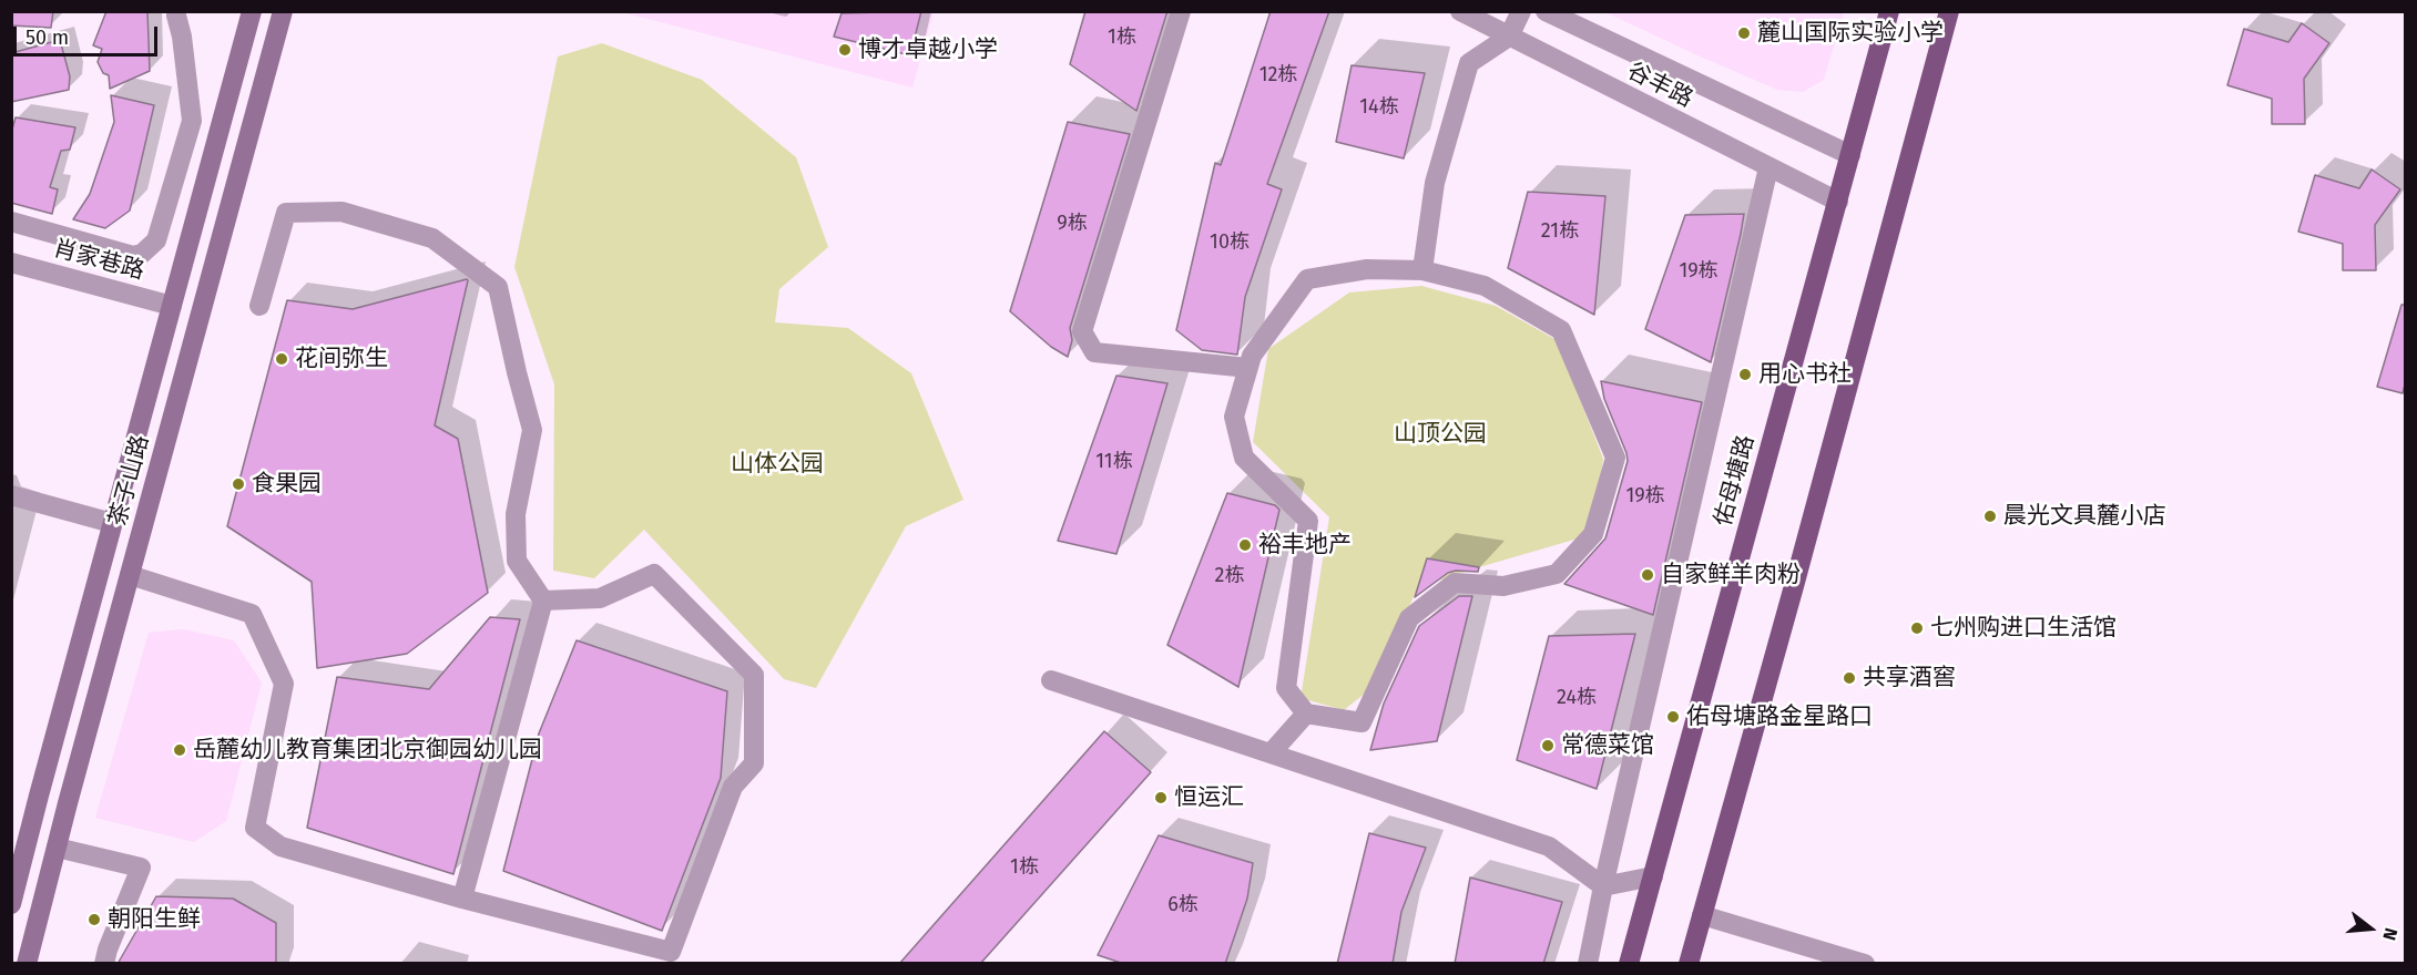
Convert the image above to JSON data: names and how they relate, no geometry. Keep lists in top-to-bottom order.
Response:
{
  "streets": {
    "main road": ["茶子山路", "佑母塘路"],
    "street": ["谷丰路", "肖家巷路"]
  },
  "crossings": [
    ["谷丰路", "佑母塘路"],
    ["肖家巷路", "茶子山路"]
  ],
  "parks": ["山顶公园", "山体公园"],
  "places": [
    "麓山国际实验小学",
    "博才卓越小学",
    "花间弥生",
    "用心书社",
    "食果园",
    "晨光文具麓小店",
    "裕丰地产",
    "自家鲜羊肉粉",
    "七州购进口生活馆",
    "共享酒窖",
    "佑母塘路金星路口",
    "常德菜馆",
    "岳麓幼儿教育集团北京御园幼儿园",
    "恒运汇",
    "朝阳生鲜"
  ],
  "house_numbers": [
    "1栋",
    "12栋",
    "14栋",
    "9栋",
    "21栋",
    "10栋",
    "19栋",
    "11栋",
    "19栋",
    "2栋",
    "24栋",
    "1栋",
    "6栋"
  ],
  "scale_bar": "50 m",
  "north": "right"
}
